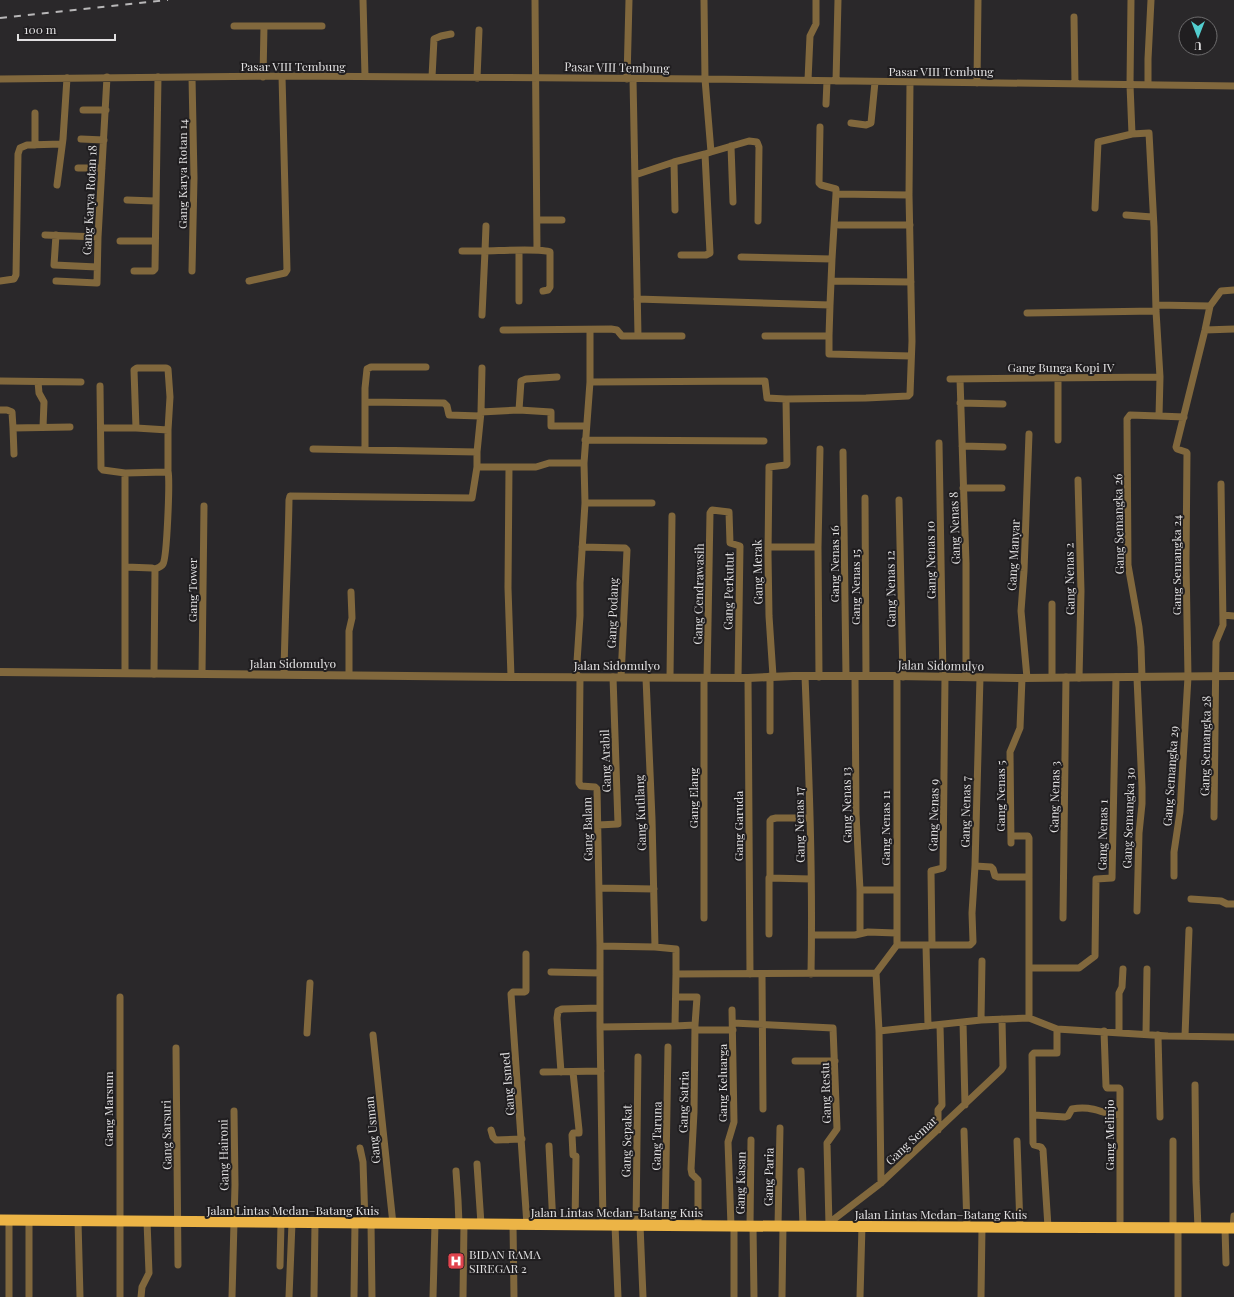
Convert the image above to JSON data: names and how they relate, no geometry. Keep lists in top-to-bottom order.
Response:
{
  "streets": {
    "highway": ["Jalan Lintas Medan–Batang Kuis"],
    "street": [
      "Pasar VIII Tembung",
      "Gang Karya Rotan 14",
      "Gang Karya Rotan 18",
      "Gang Bunga Kopi IV",
      "Gang Semangka 26",
      "Gang Nenas 8",
      "Gang Manyar",
      "Gang Nenas 10",
      "Gang Nenas 16",
      "Gang Semangka 24",
      "Gang Merak",
      "Gang Nenas 2",
      "Gang Nenas 15",
      "Gang Nenas 12",
      "Gang Tower",
      "Gang Perkutut",
      "Gang Cendrawasih",
      "Gang Podang",
      "Jalan Sidomulyo",
      "Gang Semangka 28",
      "Gang Arabil",
      "Gang Semangka 29",
      "Gang Nenas 5",
      "Gang Nenas 3",
      "Gang Elang",
      "Gang Nenas 13",
      "Gang Nenas 7",
      "Gang Kutilang",
      "Gang Nenas 9",
      "Gang Semangka 30",
      "Gang Nenas 17",
      "Gang Garuda",
      "Gang Nenas 11",
      "Gang Balam",
      "Gang Nenas 1",
      "Gang Keluarga",
      "Gang Ismed",
      "Gang Restu",
      "Gang Satria",
      "Gang Marsum",
      "Gang Usman",
      "Gang Sarsuri",
      "Gang Melinjo",
      "Gang Taruna",
      "Gang Semar",
      "Gang Sepakat",
      "Gang Haironi",
      "Gang Paria",
      "Gang Kasan"
    ]
  },
  "crossings": [
    ["Pasar VIII Tembung", "Gang Karya Rotan 14"],
    ["Pasar VIII Tembung", "Gang Karya Rotan 18"],
    ["Gang Bunga Kopi IV", "Gang Nenas 8"],
    ["Gang Semangka 26", "Jalan Sidomulyo"],
    ["Gang Semangka 26", "Gang Semangka 30"],
    ["Gang Nenas 8", "Jalan Sidomulyo"],
    ["Gang Manyar", "Jalan Sidomulyo"],
    ["Gang Manyar", "Gang Nenas 5"],
    ["Gang Nenas 10", "Jalan Sidomulyo"],
    ["Gang Nenas 10", "Gang Nenas 9"],
    ["Gang Nenas 16", "Jalan Sidomulyo"],
    ["Gang Semangka 24", "Jalan Sidomulyo"],
    ["Gang Semangka 24", "Gang Semangka 29"],
    ["Gang Merak", "Jalan Sidomulyo"],
    ["Gang Nenas 2", "Jalan Sidomulyo"],
    ["Gang Nenas 15", "Jalan Sidomulyo"],
    ["Gang Nenas 12", "Jalan Sidomulyo"],
    ["Gang Nenas 12", "Gang Nenas 11"],
    ["Gang Tower", "Jalan Sidomulyo"],
    ["Gang Perkutut", "Gang Cendrawasih"],
    ["Gang Perkutut", "Jalan Sidomulyo"],
    ["Gang Cendrawasih", "Jalan Sidomulyo"],
    ["Gang Cendrawasih", "Gang Elang"],
    ["Gang Podang", "Jalan Sidomulyo"],
    ["Gang Podang", "Gang Arabil"],
    ["Jalan Sidomulyo", "Gang Semangka 28"],
    ["Jalan Sidomulyo", "Gang Arabil"],
    ["Jalan Sidomulyo", "Gang Semangka 29"],
    ["Jalan Sidomulyo", "Gang Nenas 5"],
    ["Jalan Sidomulyo", "Gang Nenas 3"],
    ["Jalan Sidomulyo", "Gang Elang"],
    ["Jalan Sidomulyo", "Gang Nenas 13"],
    ["Jalan Sidomulyo", "Gang Nenas 7"],
    ["Jalan Sidomulyo", "Gang Kutilang"],
    ["Jalan Sidomulyo", "Gang Nenas 9"],
    ["Jalan Sidomulyo", "Gang Semangka 30"],
    ["Jalan Sidomulyo", "Gang Nenas 17"],
    ["Jalan Sidomulyo", "Gang Garuda"],
    ["Jalan Sidomulyo", "Gang Nenas 11"],
    ["Jalan Sidomulyo", "Gang Balam"],
    ["Jalan Sidomulyo", "Gang Nenas 1"],
    ["Gang Arabil", "Gang Balam"],
    ["Gang Nenas 7", "Gang Nenas 9"],
    ["Gang Balam", "Jalan Lintas Medan–Batang Kuis"],
    ["Gang Keluarga", "Jalan Lintas Medan–Batang Kuis"],
    ["Gang Ismed", "Jalan Lintas Medan–Batang Kuis"],
    ["Gang Restu", "Gang Semar"],
    ["Gang Restu", "Jalan Lintas Medan–Batang Kuis"],
    ["Gang Satria", "Jalan Lintas Medan–Batang Kuis"],
    ["Gang Marsum", "Jalan Lintas Medan–Batang Kuis"],
    ["Gang Usman", "Jalan Lintas Medan–Batang Kuis"],
    ["Gang Sarsuri", "Jalan Lintas Medan–Batang Kuis"],
    ["Gang Melinjo", "Jalan Lintas Medan–Batang Kuis"],
    ["Gang Taruna", "Jalan Lintas Medan–Batang Kuis"],
    ["Gang Semar", "Jalan Lintas Medan–Batang Kuis"],
    ["Gang Sepakat", "Jalan Lintas Medan–Batang Kuis"],
    ["Gang Haironi", "Jalan Lintas Medan–Batang Kuis"],
    ["Gang Paria", "Jalan Lintas Medan–Batang Kuis"],
    ["Gang Kasan", "Jalan Lintas Medan–Batang Kuis"]
  ],
  "places": {
    "hospital": ["BIDAN RAMA SIREGAR 2"]
  },
  "scale_bar": "100 m",
  "north": "bottom"
}
